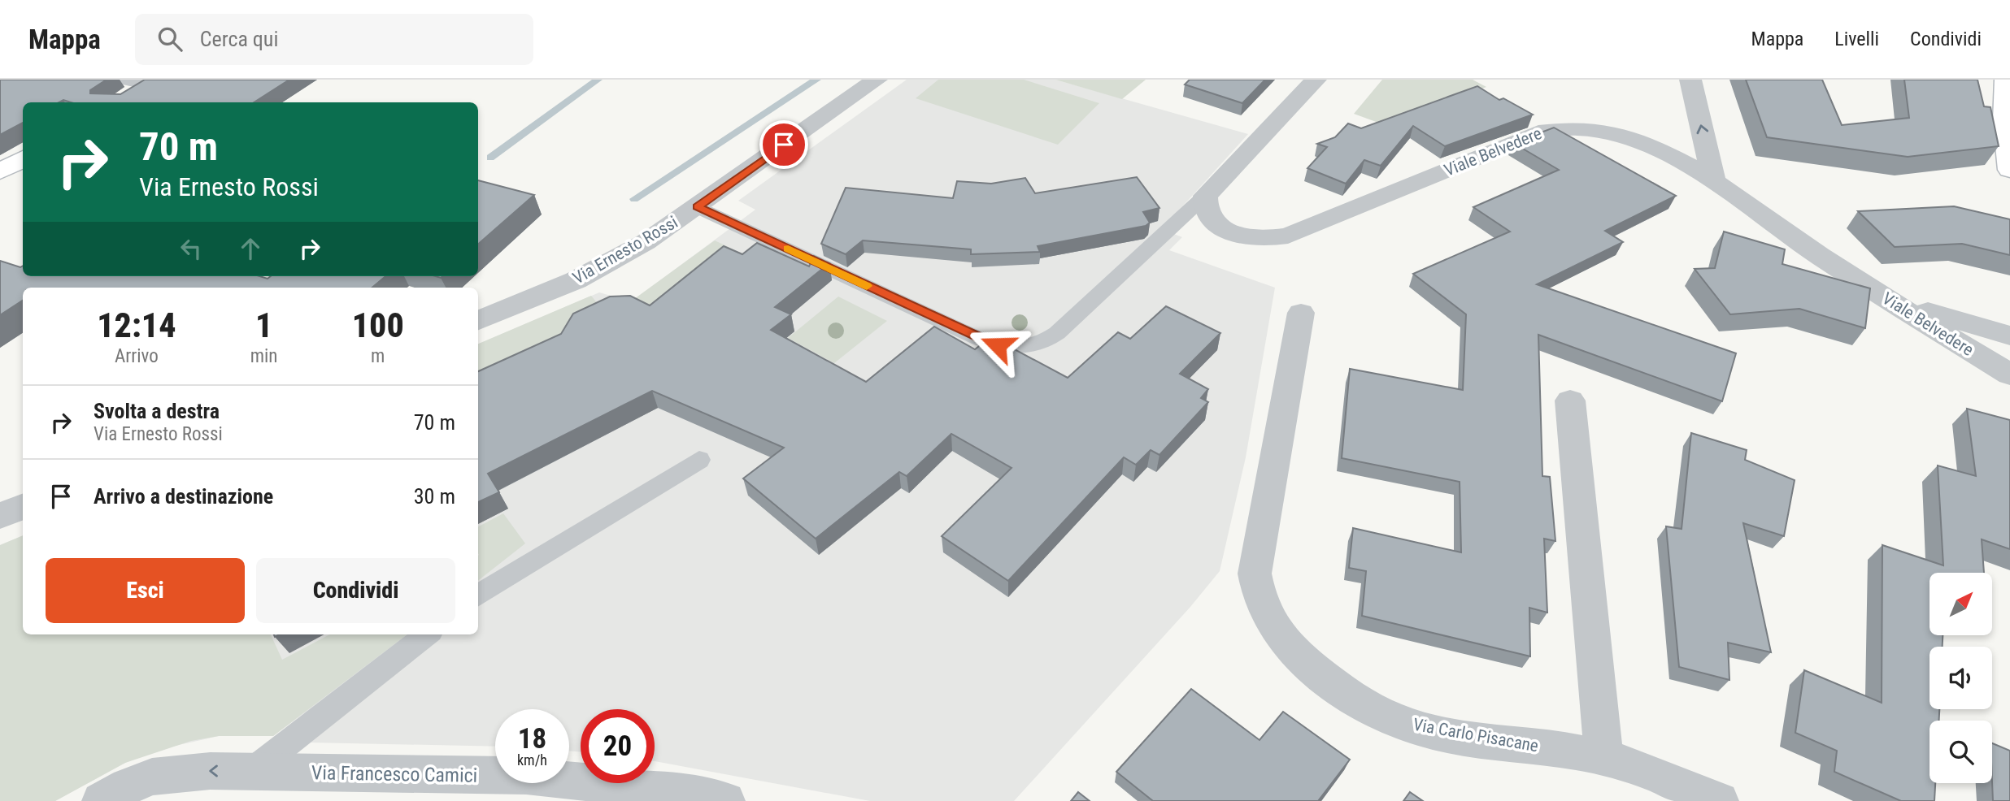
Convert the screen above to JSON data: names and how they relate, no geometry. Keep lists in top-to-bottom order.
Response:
{
  "streets": {
    "street": [
      "Viale Belvedere",
      "Via Ernesto Rossi",
      "Via Carlo Pisacane",
      "Via Francesco Camici"
    ]
  },
  "north": "top right",
  "page": {
    "header": "Mappa",
    "search": "Cerca qui",
    "nav": ["Mappa", "Livelli", "Condividi"],
    "turn": ["70 m", "Via Ernesto Rossi"],
    "eta": [
      "12:14",
      "Arrivo",
      "1",
      "min",
      "100",
      "m"
    ],
    "list": [
      {
        "name": "Svolta a destra",
        "note": "Via Ernesto Rossi",
        "value": "70 m"
      },
      {
        "name": "Arrivo a destinazione",
        "value": "30 m"
      }
    ],
    "buttons": ["Esci", "Condividi"],
    "speed": "18 km/h",
    "limit": "20"
  }
}
